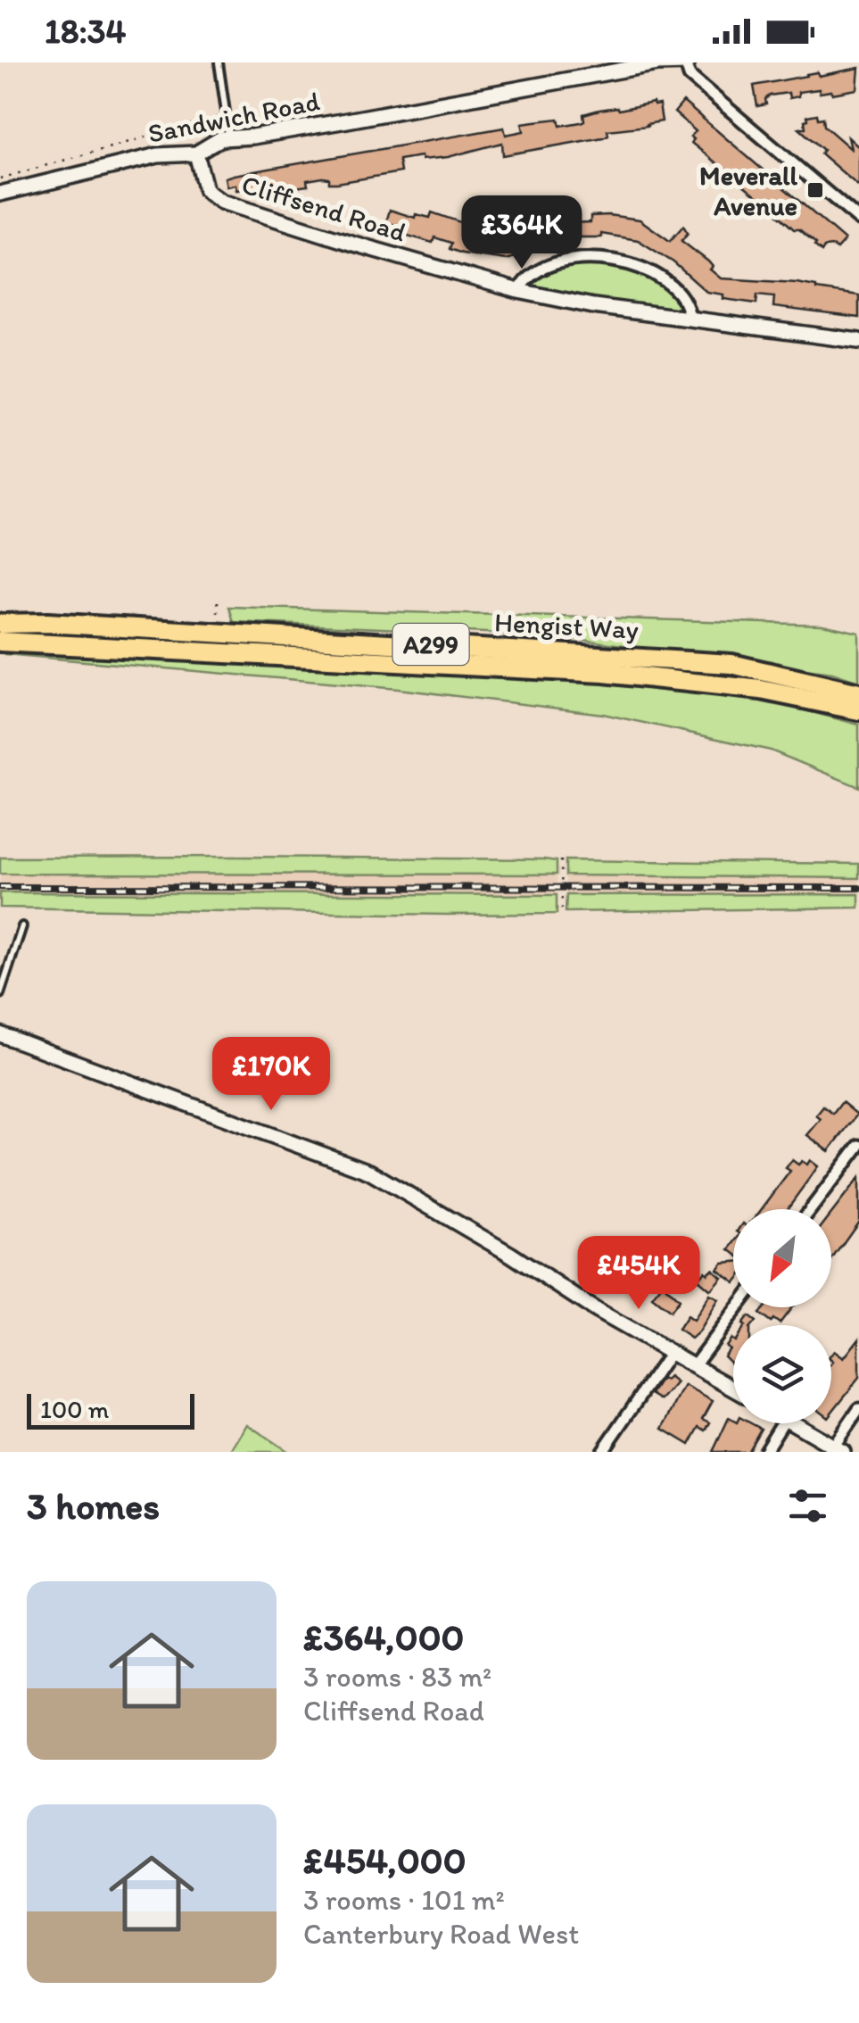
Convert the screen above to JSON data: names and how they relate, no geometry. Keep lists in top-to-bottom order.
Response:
{
  "streets": {
    "highway": ["Hengist Way", "A299"],
    "street": ["Sandwich Road", "Cliffsend Road"]
  },
  "crossings": [
    ["Sandwich Road", "Cliffsend Road"]
  ],
  "places": {
    "transit": ["Meverall Avenue"]
  },
  "scale_bar": "100 m",
  "north": "bottom left",
  "page": {
    "status": "18:34",
    "price": ["£364K", "£170K", "£454K"],
    "scale": "100 m",
    "heading": "3 homes",
    "list": [
      {
        "name": "£364,000",
        "note": "3 rooms · 83 m² · Cliffsend Road"
      },
      {
        "name": "£454,000",
        "note": "3 rooms · 101 m² · Canterbury Road West"
      }
    ]
  }
}
